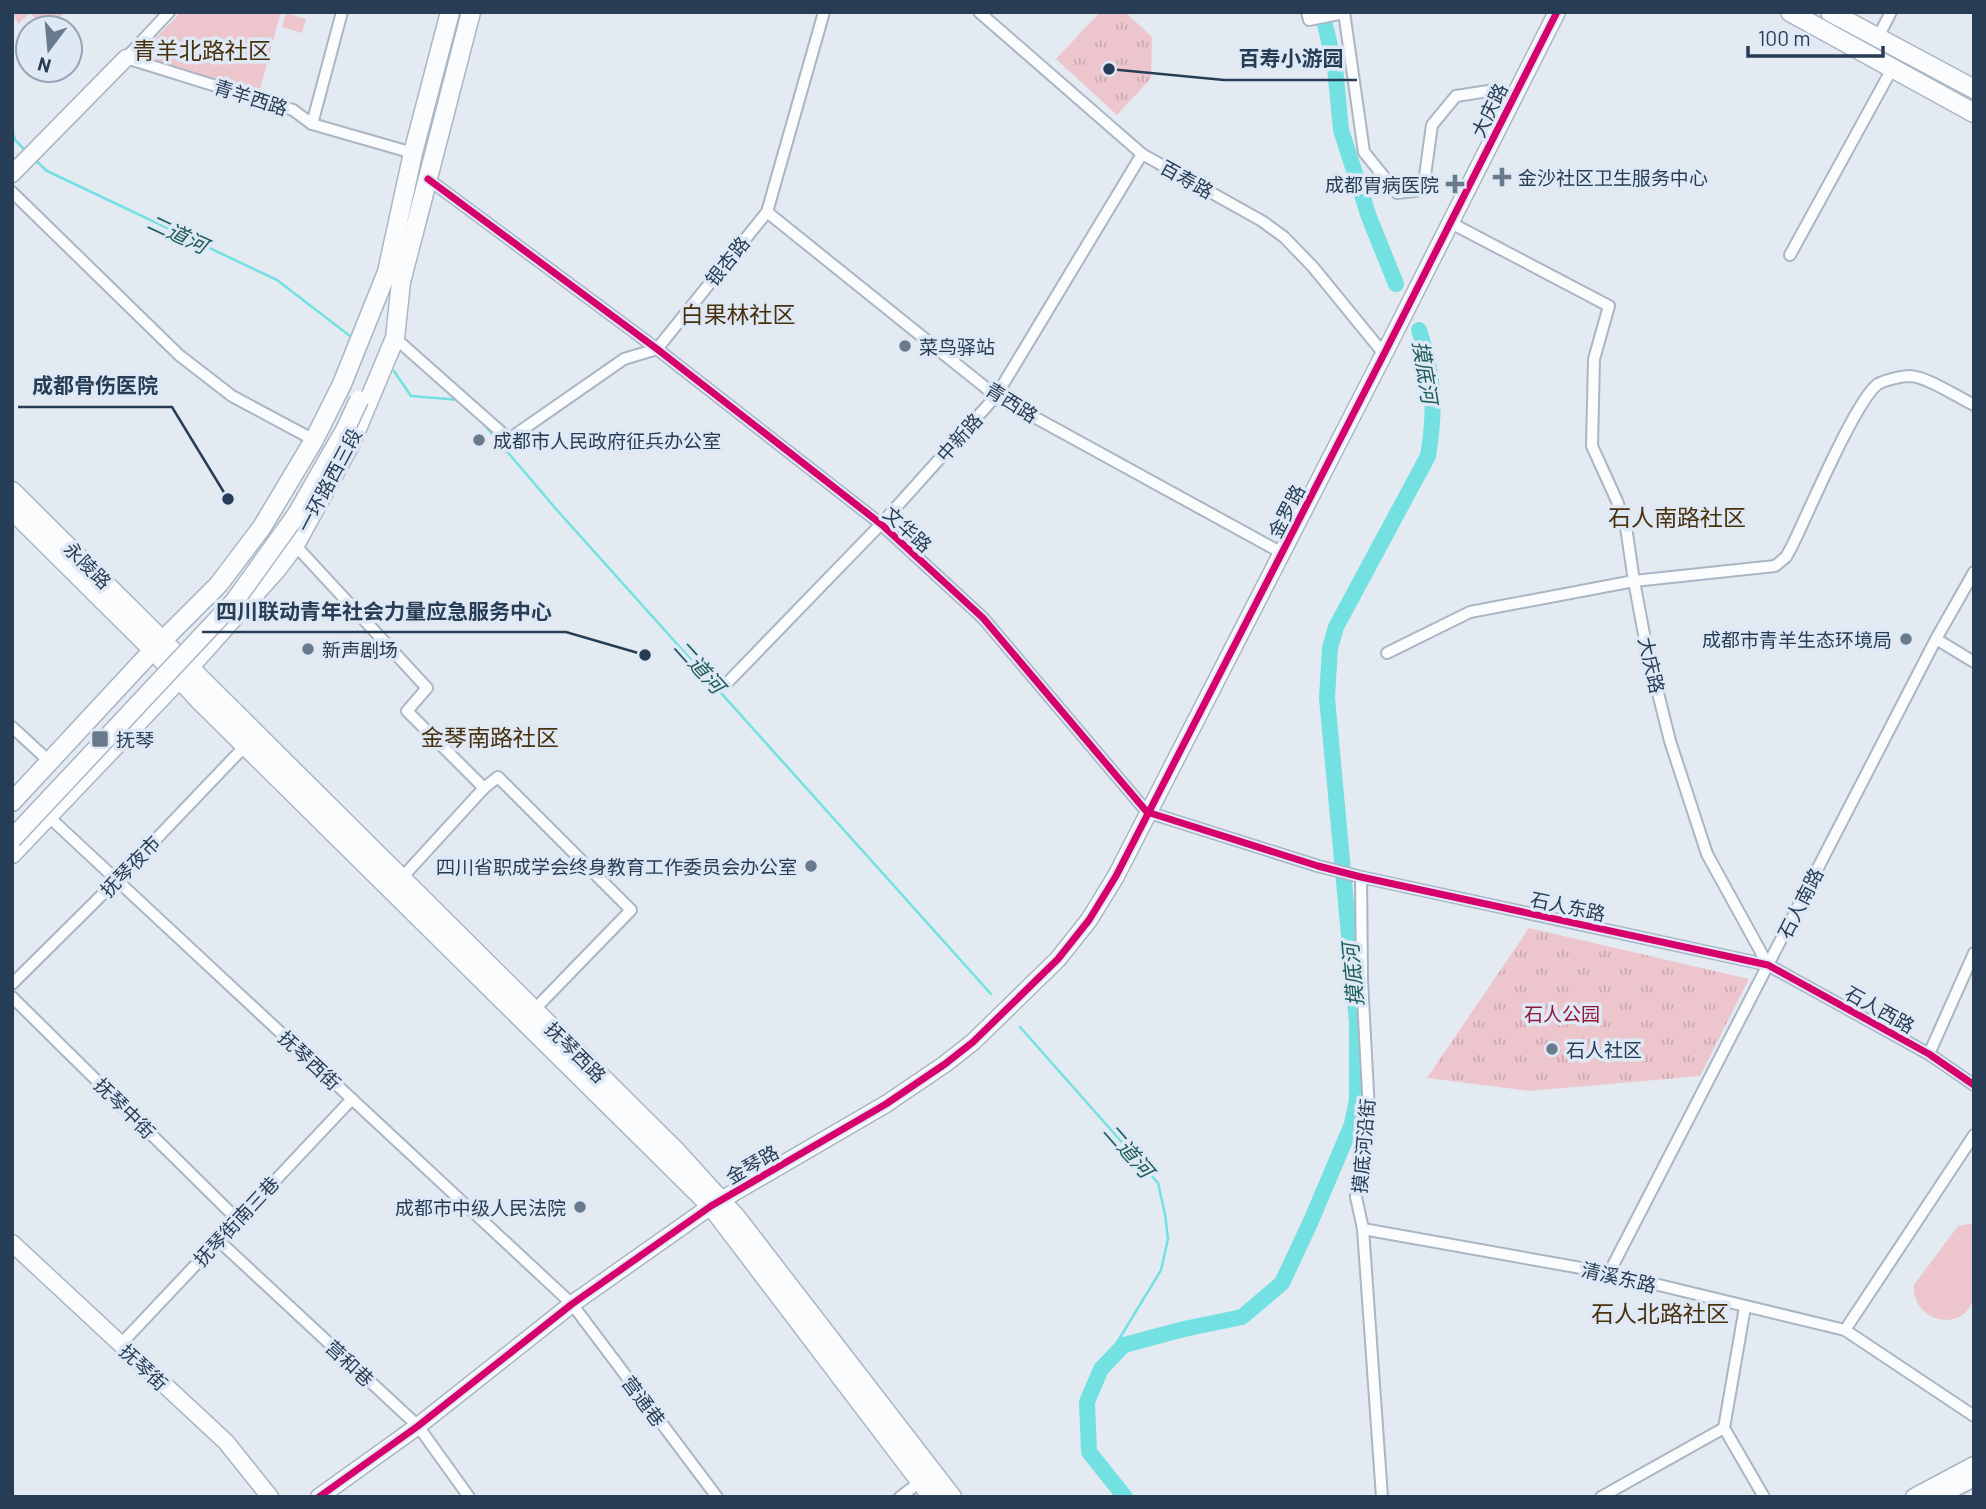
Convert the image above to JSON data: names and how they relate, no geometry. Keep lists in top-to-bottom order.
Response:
{
  "streets": {
    "main road": ["一环路西三段", "永陵路", "抚琴西路"],
    "street": [
      "青羊西路",
      "大庆路",
      "百寿路",
      "银杏路",
      "青西路",
      "中新路",
      "金罗路",
      "文华路",
      "抚琴夜市",
      "石人南路",
      "石人东路",
      "石人西路",
      "抚琴西街",
      "抚琴中街",
      "摸底河沿街",
      "金琴路",
      "抚琴街南三巷",
      "清溪东路",
      "营和巷",
      "抚琴街",
      "营通巷"
    ]
  },
  "crossings": [
    ["青羊西路", "一环路西三段"],
    ["大庆路", "金罗路"],
    ["大庆路", "石人南路"],
    ["大庆路", "石人东路"],
    ["大庆路", "石人西路"],
    ["百寿路", "中新路"],
    ["百寿路", "金罗路"],
    ["银杏路", "青西路"],
    ["银杏路", "文华路"],
    ["青西路", "中新路"],
    ["青西路", "金罗路"],
    ["中新路", "文华路"],
    ["一环路西三段", "文华路"],
    ["一环路西三段", "永陵路"],
    ["一环路西三段", "抚琴西路"],
    ["一环路西三段", "抚琴西街"],
    ["金罗路", "文华路"],
    ["金罗路", "金琴路"],
    ["文华路", "金琴路"],
    ["永陵路", "抚琴西路"],
    ["抚琴夜市", "抚琴西路"],
    ["抚琴夜市", "抚琴西街"],
    ["石人南路", "石人东路"],
    ["石人南路", "石人西路"],
    ["石人南路", "清溪东路"],
    ["石人东路", "石人西路"],
    ["石人东路", "摸底河沿街"],
    ["抚琴西路", "金琴路"],
    ["抚琴西街", "金琴路"],
    ["抚琴西街", "抚琴街南三巷"],
    ["抚琴西街", "营通巷"],
    ["抚琴中街", "抚琴街南三巷"],
    ["摸底河沿街", "清溪东路"],
    ["金琴路", "营和巷"],
    ["金琴路", "营通巷"],
    ["抚琴街南三巷", "营和巷"],
    ["抚琴街南三巷", "抚琴街"]
  ],
  "districts": [
    "青羊北路社区",
    "白果林社区",
    "石人南路社区",
    "金琴南路社区",
    "石人北路社区"
  ],
  "water": ["二道河", "摸底河"],
  "parks": ["石人公园"],
  "places": {
    "other": [
      "百寿小游园",
      "菜鸟驿站",
      "成都市人民政府征兵办公室",
      "成都骨伤医院",
      "成都市青羊生态环境局",
      "新声剧场",
      "四川联动青年社会力量应急服务中心",
      "四川省职成学会终身教育工作委员会办公室",
      "石人社区",
      "成都市中级人民法院"
    ],
    "health": ["金沙社区卫生服务中心", "成都胃病医院"],
    "transit": ["抚琴"]
  },
  "scale_bar": "100 m",
  "north": "bottom"
}
